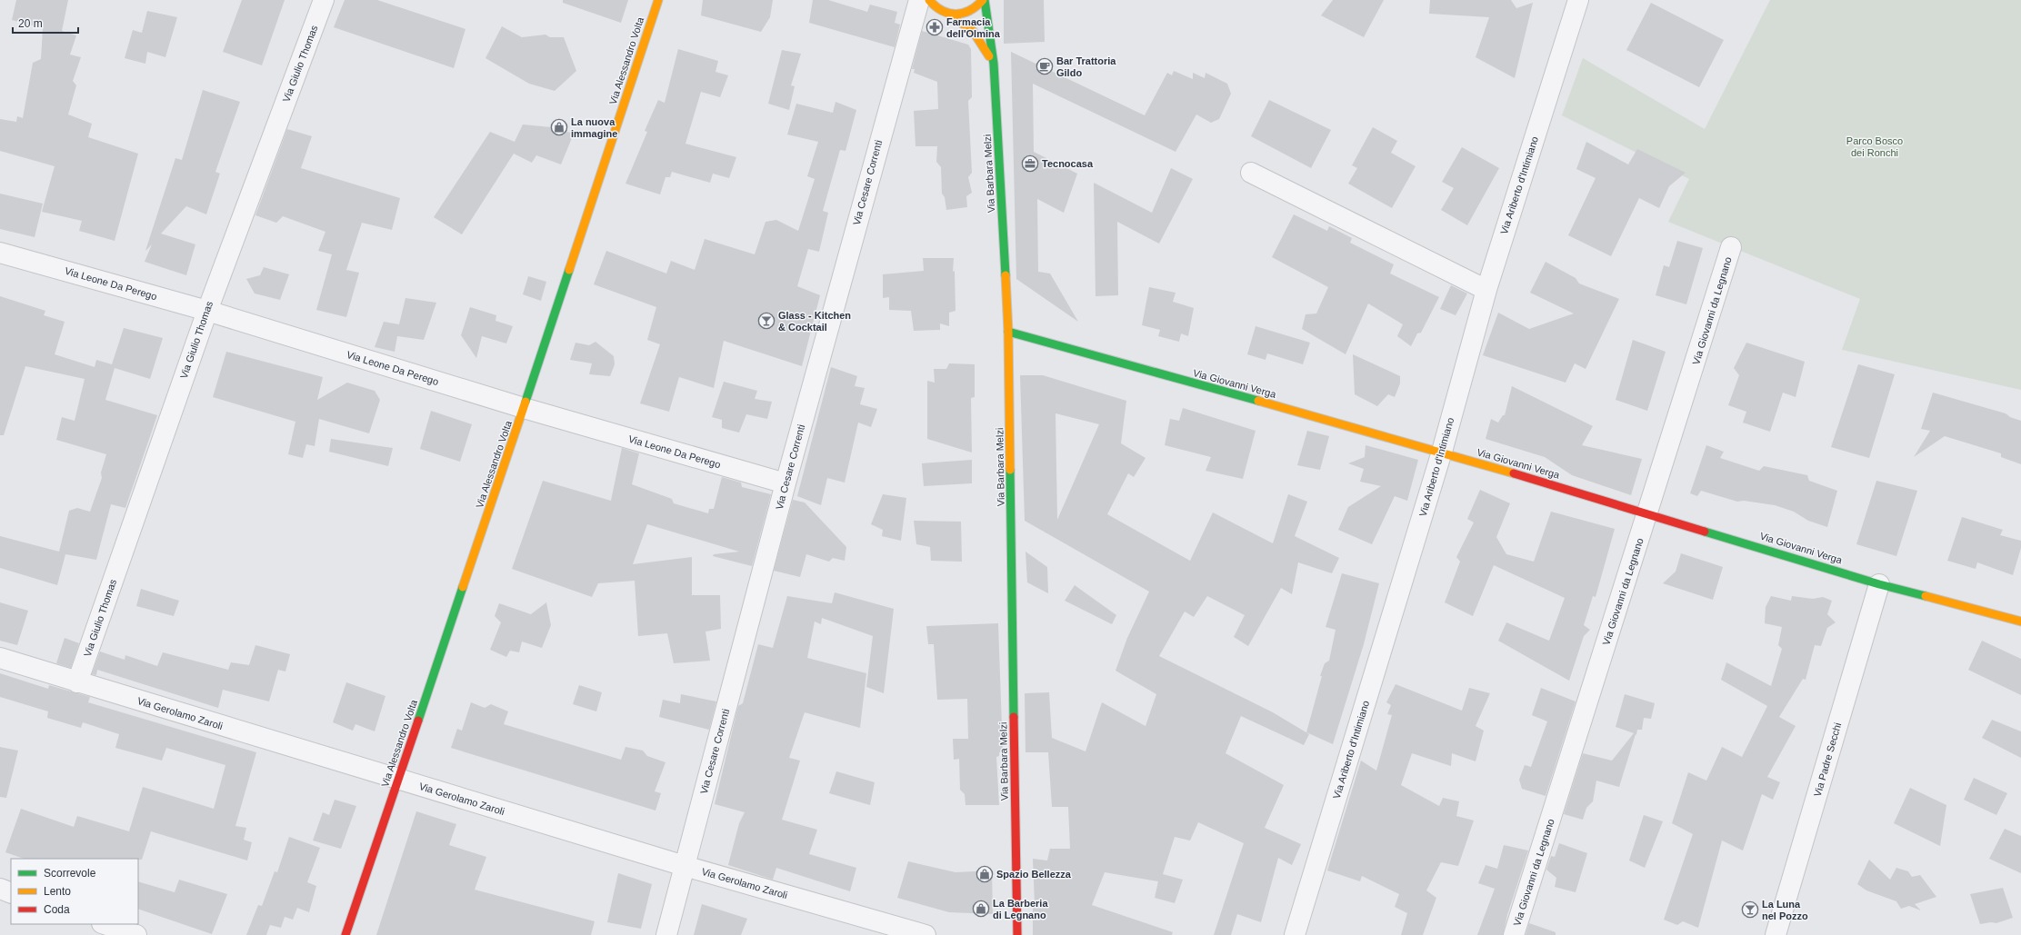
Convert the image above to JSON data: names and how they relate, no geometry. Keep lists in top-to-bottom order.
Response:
{
  "streets": {
    "street": [
      "Via Alessandro Volta",
      "Via Giulio Thomas",
      "Via Barbara Melzi",
      "Via Cesare Correnti",
      "Via Ariberto d'Intimiano",
      "Via Leone Da Perego",
      "Via Giovanni da Legnano",
      "Via Giovanni Verga",
      "Via Gerolamo Zaroli",
      "Via Padre Secchi"
    ]
  },
  "crossings": [
    ["Via Alessandro Volta", "Via Leone Da Perego"],
    ["Via Alessandro Volta", "Via Gerolamo Zaroli"],
    ["Via Giulio Thomas", "Via Leone Da Perego"],
    ["Via Giulio Thomas", "Via Gerolamo Zaroli"],
    ["Via Barbara Melzi", "Via Giovanni Verga"],
    ["Via Cesare Correnti", "Via Leone Da Perego"],
    ["Via Cesare Correnti", "Via Gerolamo Zaroli"],
    ["Via Ariberto d'Intimiano", "Via Giovanni Verga"],
    ["Via Giovanni da Legnano", "Via Giovanni Verga"],
    ["Via Giovanni Verga", "Via Padre Secchi"]
  ],
  "parks": ["Parco Bosco dei Ronchi"],
  "places": {
    "pharmacy": ["Farmacia dell'Olmina"],
    "cafe": ["Bar Trattoria Gildo"],
    "shop": ["La nuova immagine", "Spazio Bellezza", "La Barberia di Legnano"],
    "office": ["Tecnocasa"],
    "bar": ["Glass - Kitchen & Cocktail", "La Luna nel Pozzo"]
  },
  "legend": ["Scorrevole", "Lento", "Coda"],
  "scale_bar": "20 m"
}
